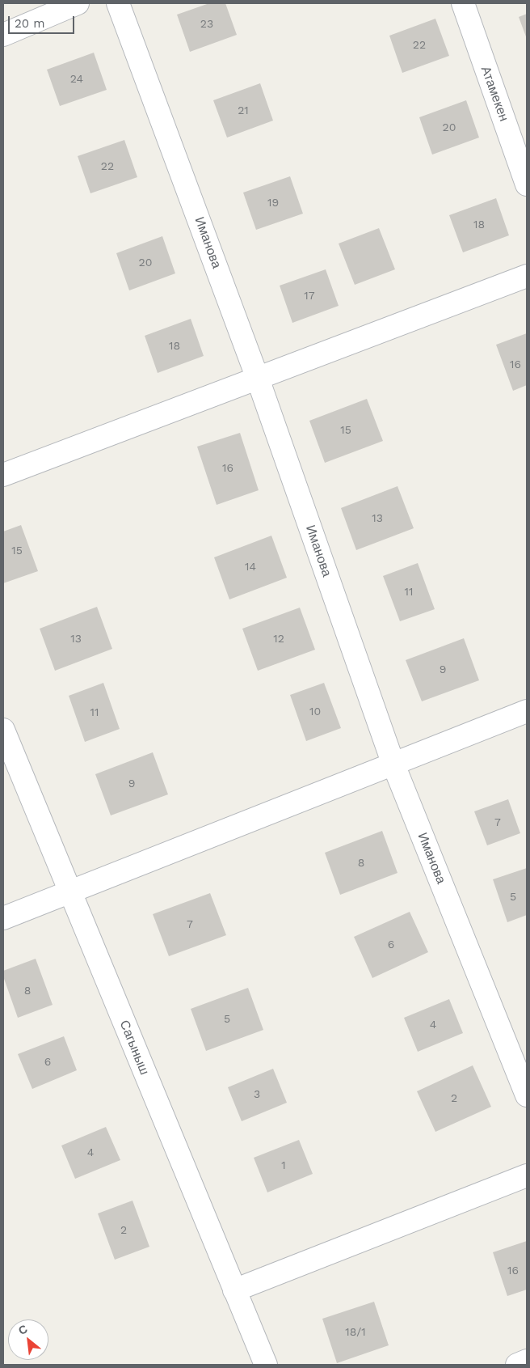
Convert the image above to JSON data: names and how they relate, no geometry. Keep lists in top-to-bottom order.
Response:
{
  "streets": {
    "street": ["Атамекен", "Иманова", "Сагыныш"]
  },
  "house_numbers": [
    "23",
    "22",
    "24",
    "21",
    "20",
    "22",
    "19",
    "18",
    "20",
    "17",
    "18",
    "16",
    "15",
    "16",
    "13",
    "15",
    "14",
    "11",
    "13",
    "12",
    "9",
    "10",
    "11",
    "9",
    "7",
    "8",
    "5",
    "7",
    "6",
    "8",
    "5",
    "4",
    "6",
    "3",
    "2",
    "4",
    "1",
    "2",
    "16",
    "18/1"
  ],
  "scale_bar": "20 m",
  "north": "top left"
}
